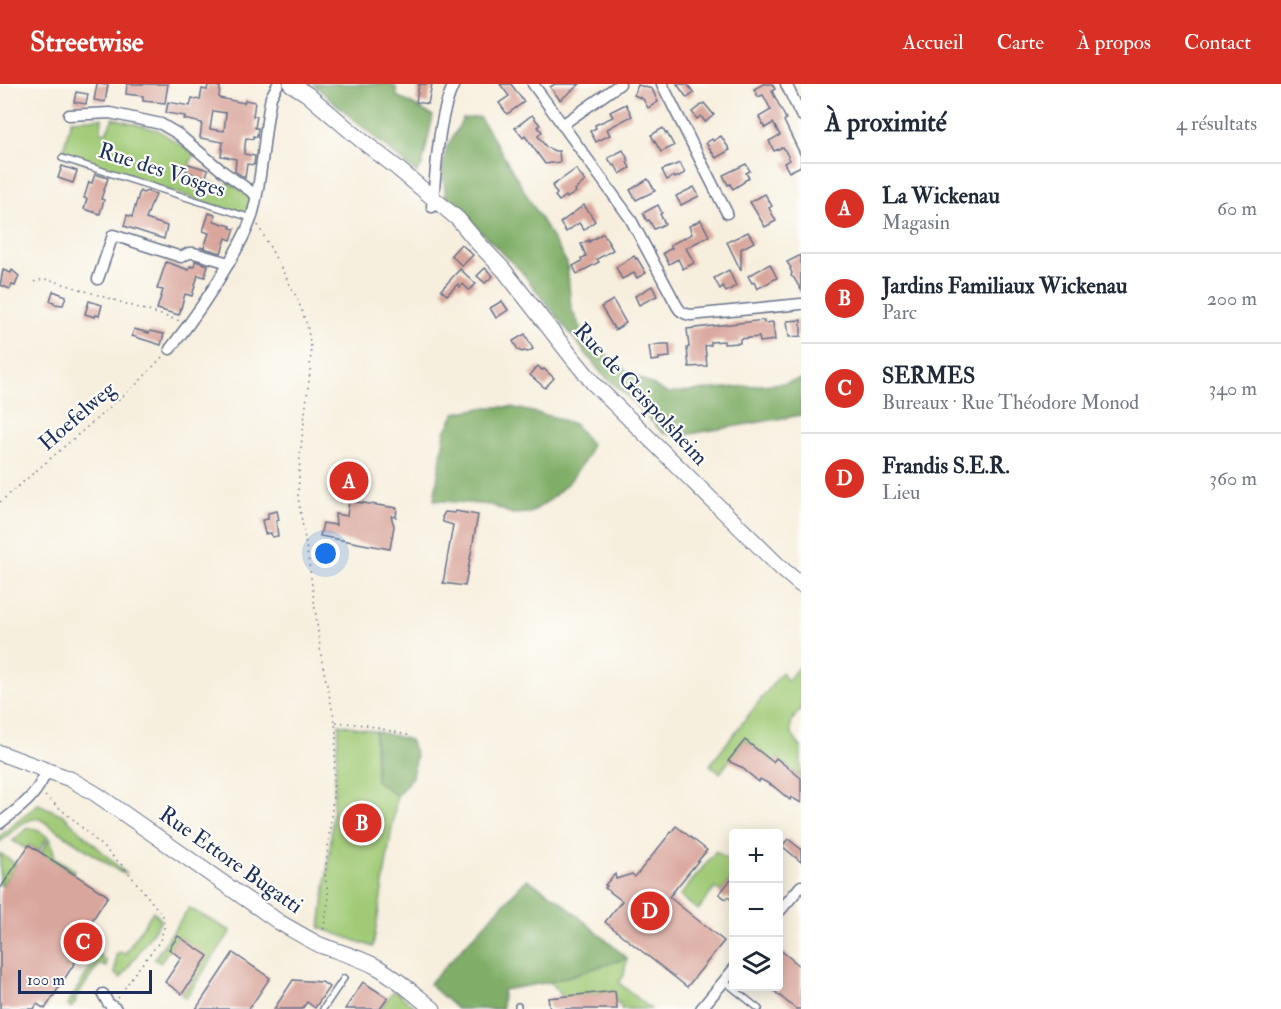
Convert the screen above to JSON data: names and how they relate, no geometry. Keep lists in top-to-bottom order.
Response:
{
  "streets": {
    "main road": ["Rue de Geispolsheim", "Rue Ettore Bugatti"],
    "street": ["Rue des Vosges"],
    "path": ["Hoefelweg"]
  },
  "crossings": [
    ["Rue des Vosges", "Hoefelweg"]
  ],
  "scale_bar": "100 m",
  "page": {
    "header": "Streetwise",
    "nav": [
      "Accueil",
      "Carte",
      "À propos",
      "Contact"
    ],
    "heading": ["À proximité", "4 résultats"],
    "list": [
      {
        "mark": "A",
        "name": "La Wickenau",
        "note": "Magasin",
        "value": "60 m"
      },
      {
        "mark": "B",
        "name": "Jardins Familiaux Wickenau",
        "note": "Parc",
        "value": "200 m"
      },
      {
        "mark": "C",
        "name": "SERMES",
        "note": "Bureaux · Rue Théodore Monod",
        "value": "340 m"
      },
      {
        "mark": "D",
        "name": "Frandis S.E.R.",
        "note": "Lieu",
        "value": "360 m"
      }
    ],
    "pins": [
      "A",
      "B",
      "D",
      "C"
    ],
    "map_buttons": ["+", "−"],
    "scale": "100 m"
  }
}
